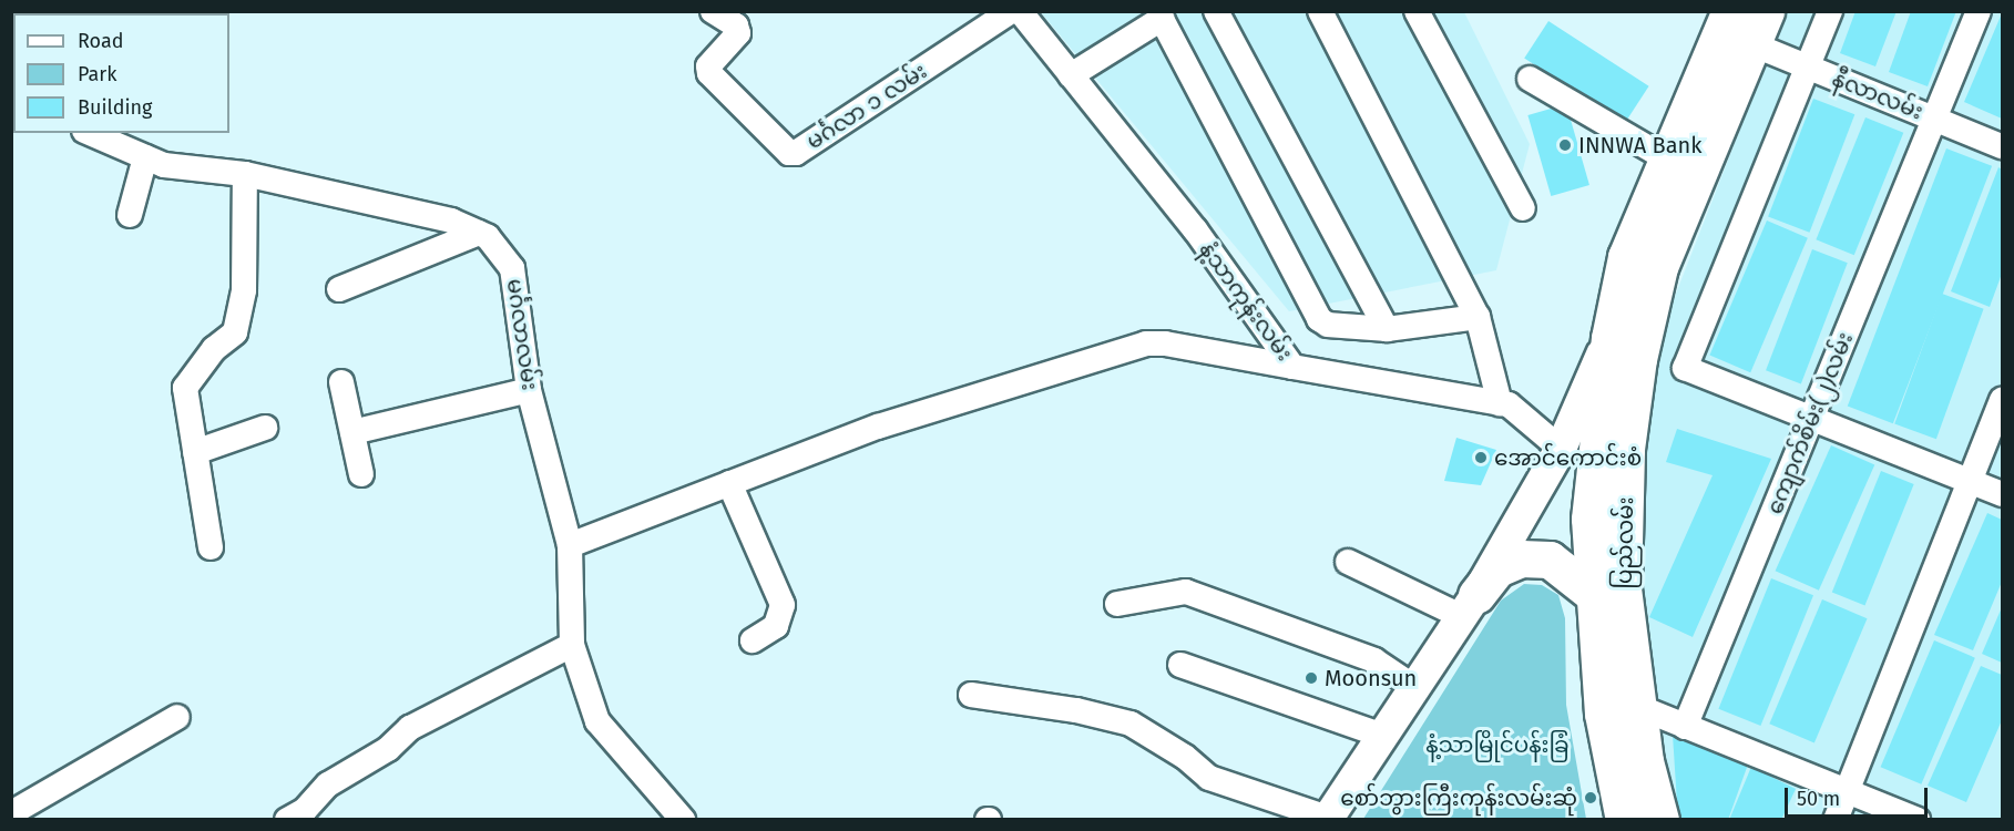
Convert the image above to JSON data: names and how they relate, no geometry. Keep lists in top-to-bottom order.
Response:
{
  "streets": {
    "highway": ["ပြည်လမ်း"],
    "street": [
      "နီလာလမ်း",
      "မင်္ဂလာ ၁ လမ်း",
      "နံ့သာကုန်းလမ်း",
      "မင်္ဂလာလမ်း",
      "ကျောက်စိမ်း(၂)လမ်း"
    ]
  },
  "crossings": [
    ["နီလာလမ်း", "ကျောက်စိမ်း(၂)လမ်း"],
    ["နီလာလမ်း", "ပြည်လမ်း"],
    ["နံ့သာကုန်းလမ်း", "ပြည်လမ်း"]
  ],
  "parks": ["နံ့သာမြိုင်ပန်းခြံ"],
  "places": [
    "INNWA Bank",
    "အောင်ကောင်းစံ",
    "Moonsun",
    "စော်ဘွားကြီးကုန်းလမ်းဆုံ"
  ],
  "legend": ["Road", "Park", "Building"],
  "scale_bar": "50 m"
}
